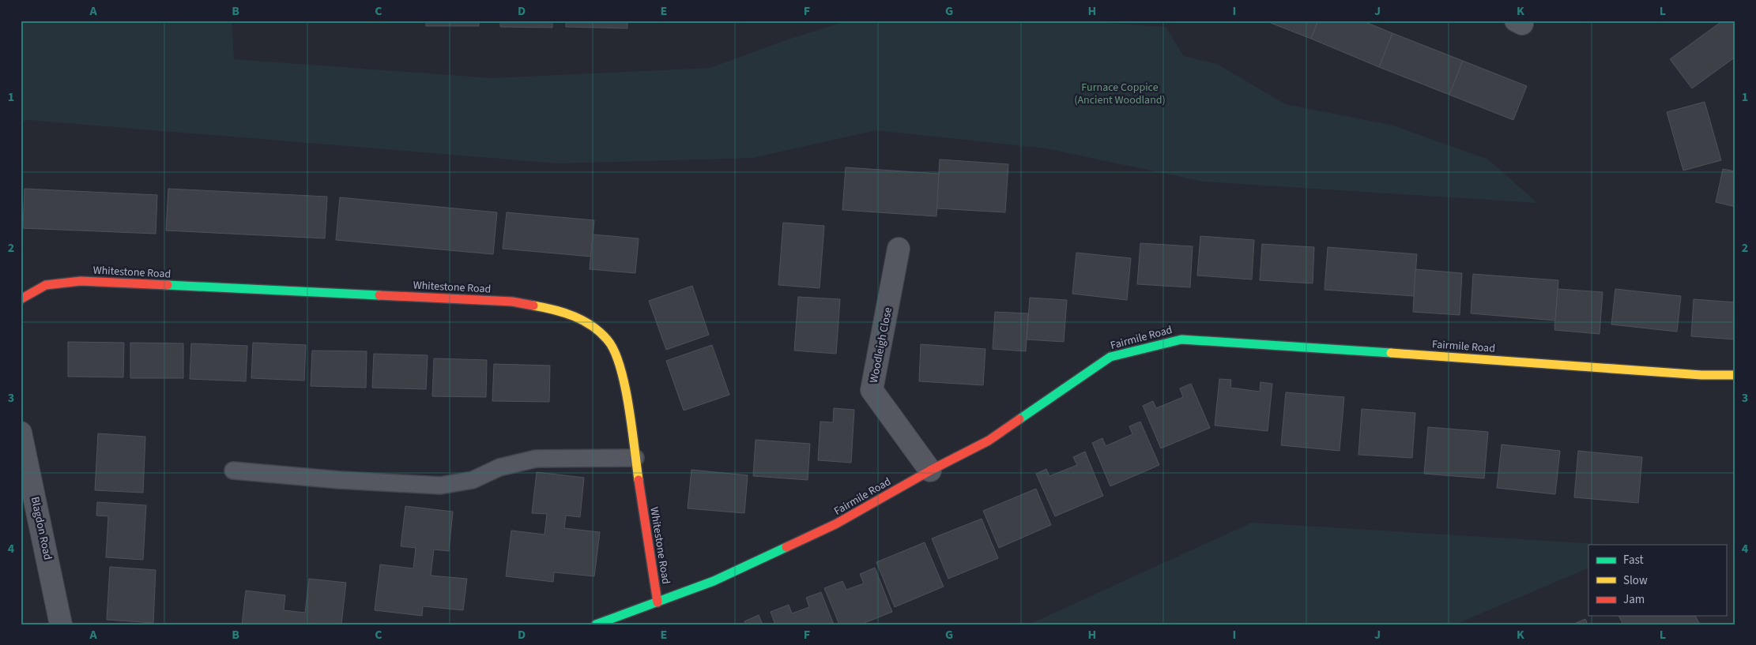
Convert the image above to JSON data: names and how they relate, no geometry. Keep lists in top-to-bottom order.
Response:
{
  "streets": {
    "street": [
      "Whitestone Road",
      "Fairmile Road",
      "Woodleigh Close",
      "Blagdon Road"
    ]
  },
  "crossings": [
    ["Whitestone Road", "Fairmile Road"],
    ["Fairmile Road", "Woodleigh Close"]
  ],
  "parks": ["Furnace Coppice (Ancient Woodland)"],
  "legend": ["Fast", "Slow", "Jam"],
  "grid": {
    "columns": [
      "A",
      "B",
      "C",
      "D",
      "E",
      "F",
      "G",
      "H",
      "I",
      "J",
      "K",
      "L"
    ],
    "rows": [
      "1",
      "2",
      "3",
      "4"
    ]
  }
}
